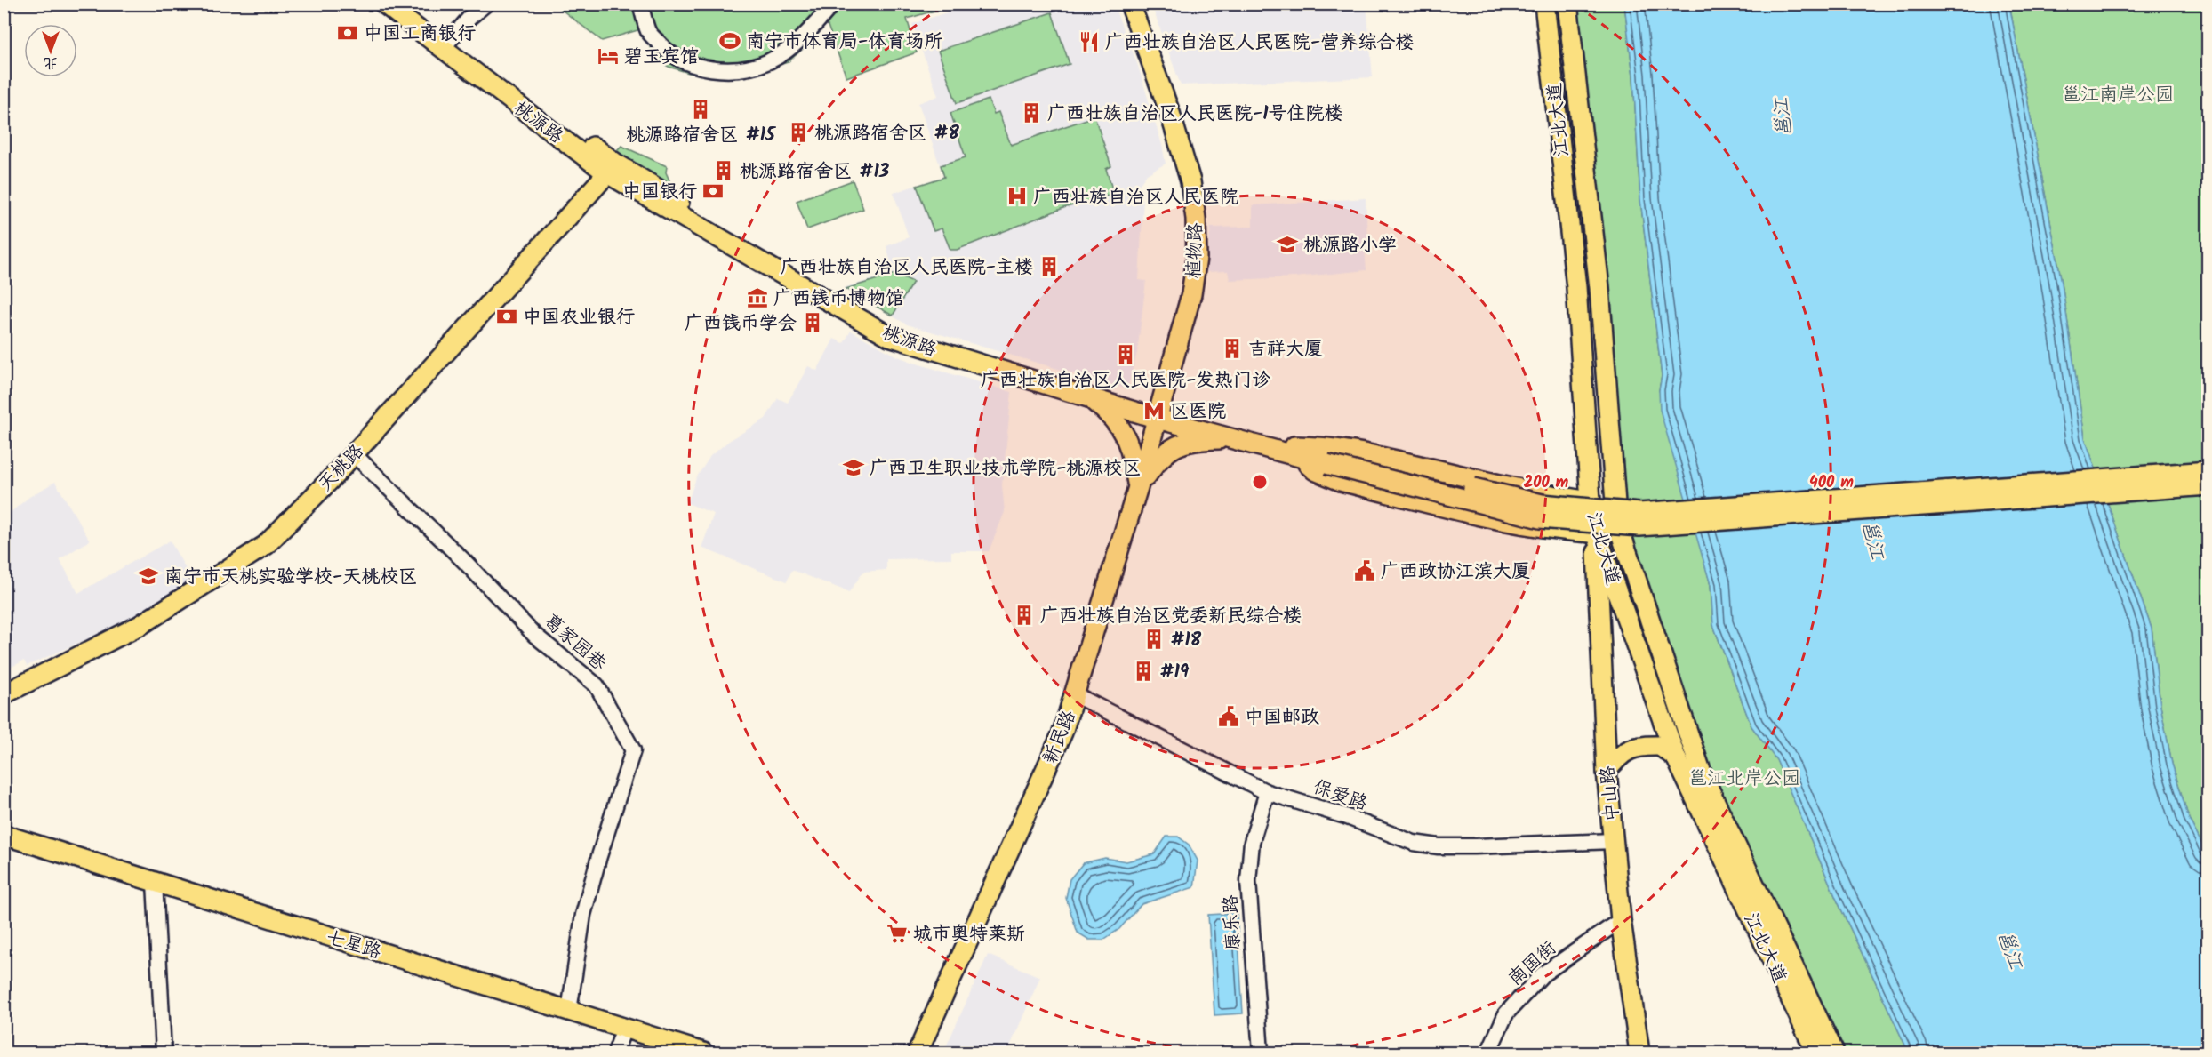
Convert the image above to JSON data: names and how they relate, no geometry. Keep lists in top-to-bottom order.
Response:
{
  "streets": {
    "main road": [
      "江北大道",
      "桃源路",
      "植物路",
      "天桃路",
      "新民路",
      "中山路",
      "七星路"
    ],
    "street": [
      "葛家园巷",
      "保爱路",
      "康乐路",
      "南国街"
    ]
  },
  "crossings": [
    ["江北大道", "中山路"],
    ["桃源路", "植物路"],
    ["桃源路", "天桃路"],
    ["桃源路", "新民路"],
    ["植物路", "新民路"],
    ["天桃路", "葛家园巷"],
    ["葛家园巷", "七星路"],
    ["新民路", "保爱路"],
    ["中山路", "保爱路"],
    ["中山路", "南国街"],
    ["保爱路", "康乐路"]
  ],
  "water": ["邕江"],
  "parks": ["邕江南岸公园", "邕江北岸公园"],
  "places": {
    "bank": ["中国工商银行", "中国银行", "中国农业银行"],
    "sports": ["南宁市体育局-体育场所"],
    "restaurant": ["广西壮族自治区人民医院-营养综合楼"],
    "hotel": ["碧玉宾馆"],
    "building": [
      "桃源路宿舍区 #15",
      "广西壮族自治区人民医院-1号住院楼",
      "桃源路宿舍区 #8",
      "桃源路宿舍区 #13",
      "广西壮族自治区人民医院-主楼",
      "广西钱币学会",
      "吉祥大厦",
      "广西壮族自治区人民医院-发热门诊",
      "广西壮族自治区党委新民综合楼",
      "#18",
      "#19"
    ],
    "hospital": ["广西壮族自治区人民医院"],
    "school or university": ["桃源路小学", "广西卫生职业技术学院-桃源校区", "南宁市天桃实验学校-天桃校区"],
    "museum": ["广西钱币博物馆"],
    "metro station": ["区医院"],
    "public building": ["广西政协江滨大厦", "中国邮政"],
    "supermarket": ["城市奥特莱斯"]
  },
  "north": "bottom",
  "rings": ["200 m", "400 m"]
}
